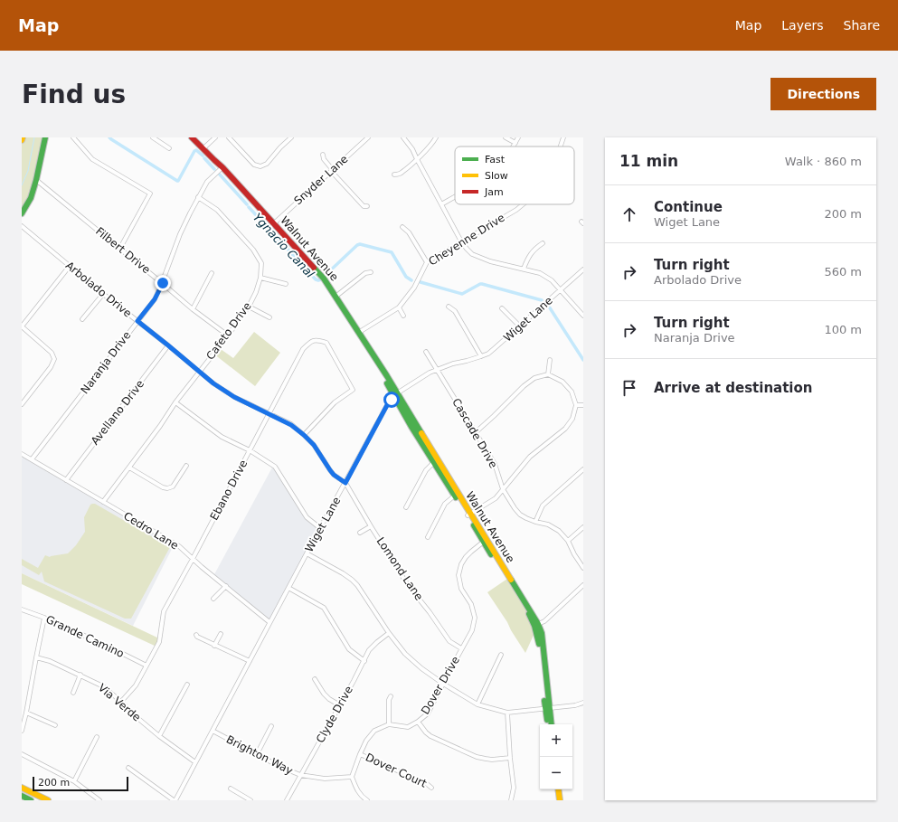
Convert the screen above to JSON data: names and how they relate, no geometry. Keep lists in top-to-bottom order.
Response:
{
  "streets": {
    "main road": ["Walnut Avenue"],
    "street": [
      "Snyder Lane",
      "Cheyenne Drive",
      "Filbert Drive",
      "Arbolado Drive",
      "Wiget Lane",
      "Cafeto Drive",
      "Naranja Drive",
      "Avellano Drive",
      "Cascade Drive",
      "Ebano Drive",
      "Cedro Lane",
      "Lomond Lane",
      "Grande Camino",
      "Dover Drive",
      "Via Verde",
      "Clyde Drive",
      "Brighton Way",
      "Dover Court"
    ]
  },
  "crossings": [
    ["Snyder Lane", "Walnut Avenue"],
    ["Cheyenne Drive", "Walnut Avenue"],
    ["Walnut Avenue", "Wiget Lane"],
    ["Walnut Avenue", "Naranja Drive"],
    ["Walnut Avenue", "Dover Drive"],
    ["Filbert Drive", "Cafeto Drive"],
    ["Filbert Drive", "Naranja Drive"],
    ["Arbolado Drive", "Wiget Lane"],
    ["Arbolado Drive", "Cafeto Drive"],
    ["Arbolado Drive", "Naranja Drive"],
    ["Arbolado Drive", "Avellano Drive"],
    ["Arbolado Drive", "Ebano Drive"],
    ["Arbolado Drive", "Lomond Lane"],
    ["Wiget Lane", "Cascade Drive"],
    ["Wiget Lane", "Cedro Lane"],
    ["Wiget Lane", "Lomond Lane"],
    ["Wiget Lane", "Via Verde"],
    ["Wiget Lane", "Brighton Way"],
    ["Cafeto Drive", "Naranja Drive"],
    ["Cafeto Drive", "Cedro Lane"],
    ["Naranja Drive", "Cedro Lane"],
    ["Avellano Drive", "Cedro Lane"],
    ["Ebano Drive", "Cedro Lane"],
    ["Ebano Drive", "Grande Camino"],
    ["Ebano Drive", "Via Verde"],
    ["Lomond Lane", "Dover Drive"],
    ["Clyde Drive", "Brighton Way"]
  ],
  "water": ["Ygnacio Canal"],
  "legend": ["Fast", "Slow", "Jam"],
  "scale_bar": "200 m",
  "page": {
    "header": "Map",
    "nav": ["Map", "Layers", "Share"],
    "buttons": "Directions",
    "title": "Find us",
    "heading": ["11 min", "Walk · 860 m"],
    "list": [
      ["Continue", "Wiget Lane", "200 m"],
      ["Turn right", "Arbolado Drive", "560 m"],
      ["Turn right", "Naranja Drive", "100 m"],
      "Arrive at destination"
    ],
    "map_buttons": ["+", "−"],
    "scale": "200 m"
  }
}
